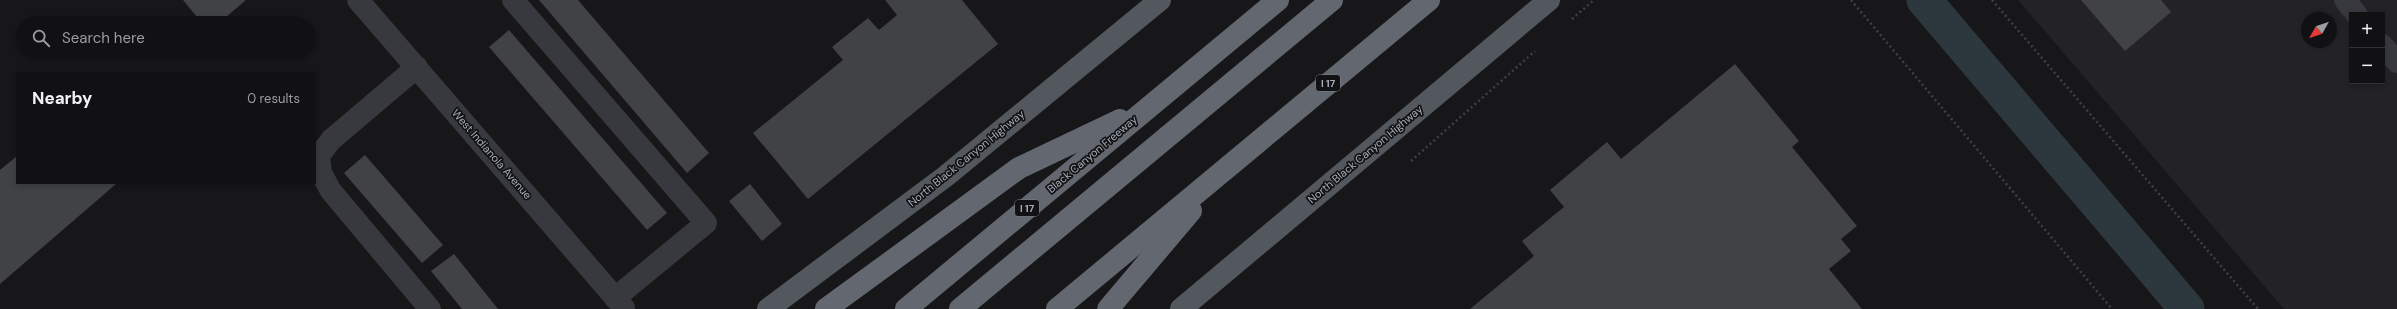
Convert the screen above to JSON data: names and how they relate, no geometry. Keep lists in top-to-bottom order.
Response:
{
  "streets": {
    "highway": ["I 17", "Black Canyon Freeway"],
    "main road": ["North Black Canyon Highway"],
    "street": ["West Indianola Avenue"]
  },
  "north": "bottom left",
  "page": {
    "map_buttons": ["+", "−"],
    "search": "Search here",
    "heading": ["Nearby", "0 results"]
  }
}
